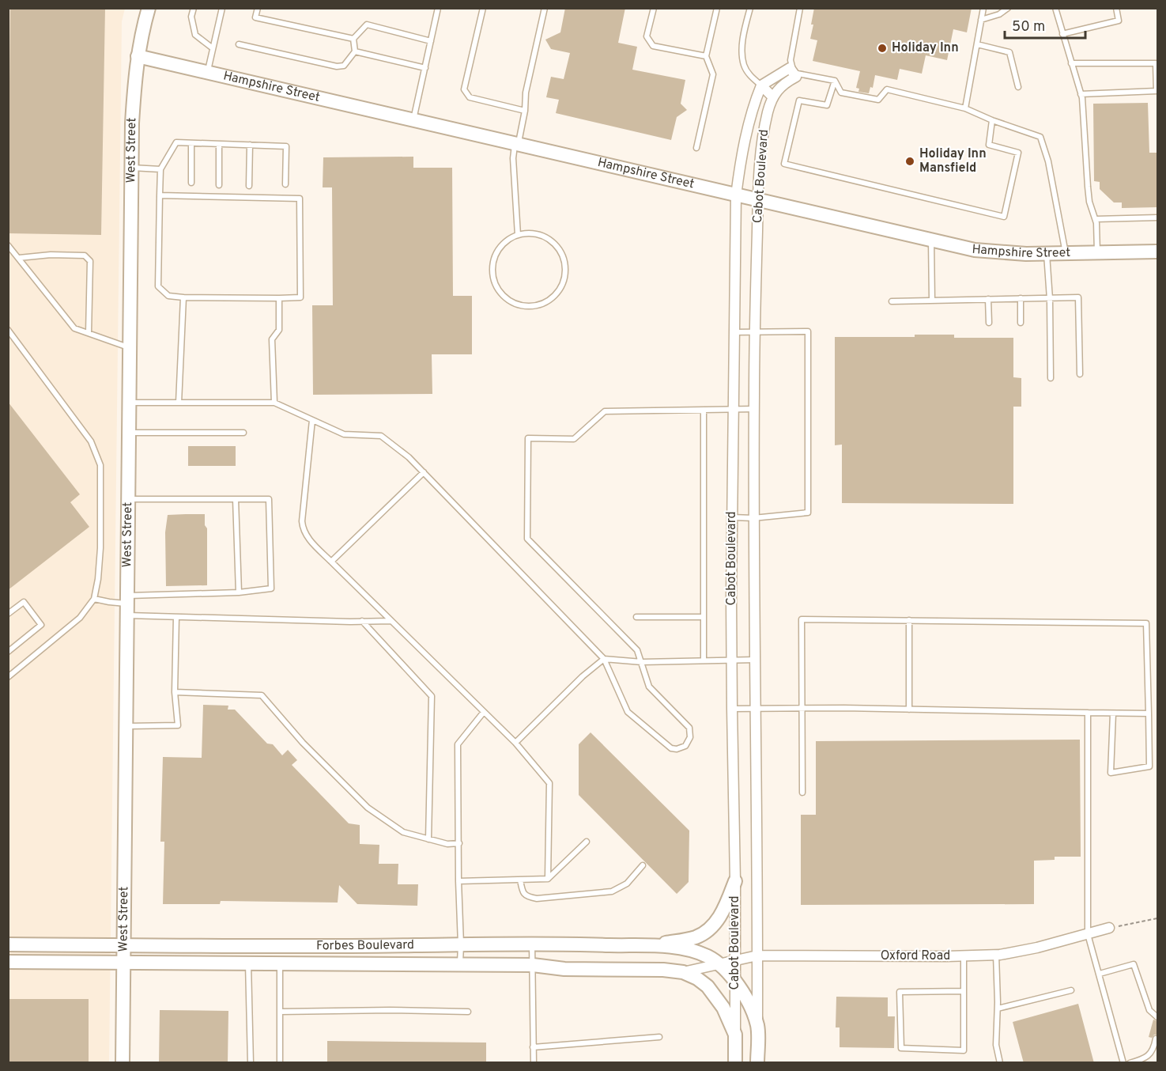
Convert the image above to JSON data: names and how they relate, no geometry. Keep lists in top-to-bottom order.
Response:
{
  "streets": {
    "street": [
      "Hampshire Street",
      "West Street",
      "Cabot Boulevard",
      "Forbes Boulevard",
      "Oxford Road"
    ]
  },
  "crossings": [
    ["Hampshire Street", "West Street"],
    ["Hampshire Street", "Cabot Boulevard"],
    ["West Street", "Forbes Boulevard"],
    ["Cabot Boulevard", "Forbes Boulevard"],
    ["Cabot Boulevard", "Oxford Road"],
    ["Forbes Boulevard", "Oxford Road"]
  ],
  "places": ["Holiday Inn", "Holiday Inn Mansfield"],
  "scale_bar": "50 m"
}
